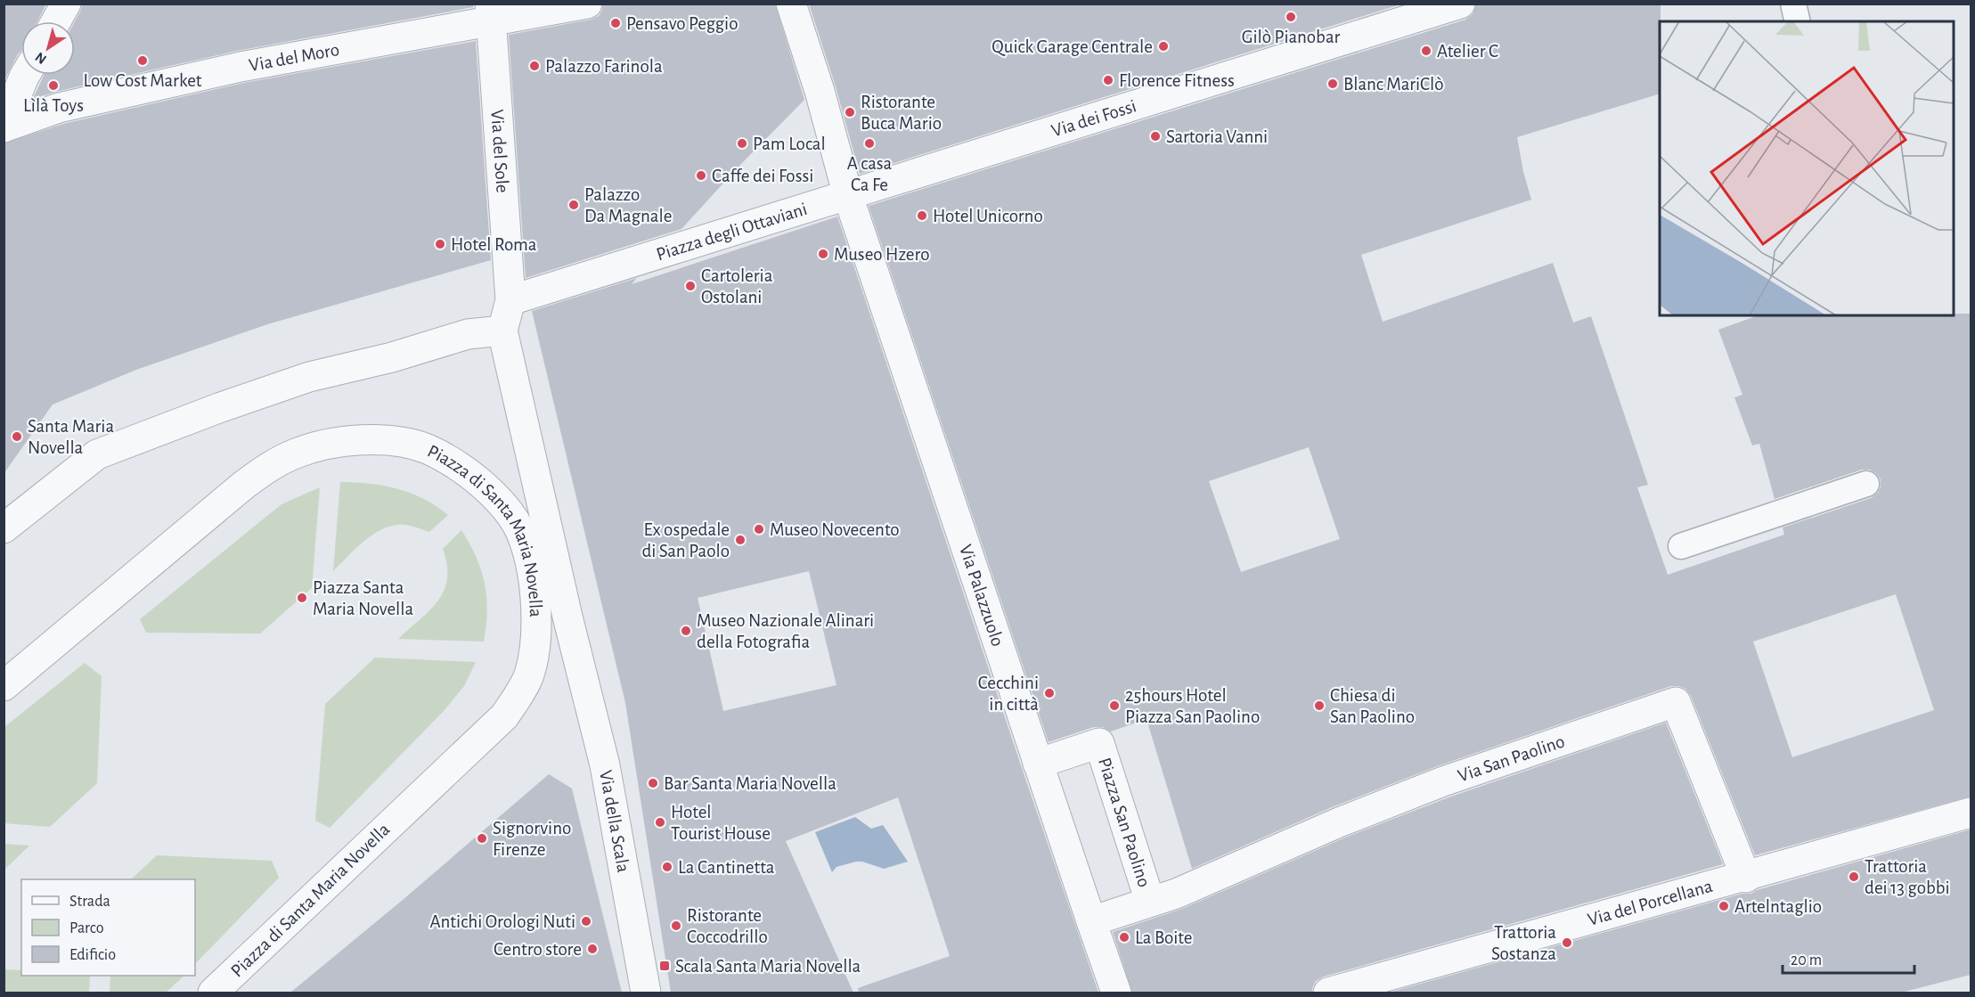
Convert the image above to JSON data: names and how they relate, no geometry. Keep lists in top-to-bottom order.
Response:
{
  "streets": {
    "street": [
      "Via del Moro",
      "Via dei Fossi",
      "Via del Sole",
      "Piazza degli Ottaviani",
      "Piazza di Santa Maria Novella",
      "Via Palazzuolo",
      "Via San Paolino",
      "Via della Scala",
      "Piazza San Paolino",
      "Via del Porcellana"
    ]
  },
  "crossings": [
    ["Via del Moro", "Via del Sole"],
    ["Via dei Fossi", "Piazza degli Ottaviani"],
    ["Via dei Fossi", "Via Palazzuolo"],
    ["Via del Sole", "Piazza degli Ottaviani"],
    ["Piazza degli Ottaviani", "Via Palazzuolo"],
    ["Via Palazzuolo", "Piazza San Paolino"],
    ["Via San Paolino", "Piazza San Paolino"],
    ["Via San Paolino", "Via del Porcellana"]
  ],
  "places": {
    "other": [
      "Gilò Pianobar",
      "Pensavo Peggio",
      "Quick Garage Centrale",
      "Atelier C",
      "Low Cost Market",
      "Palazzo Farinola",
      "Florence Fitness",
      "Blanc MariClò",
      "Lìlà Toys",
      "Ristorante Buca Mario",
      "Sartoria Vanni",
      "Pam Local",
      "A casa Ca Fe",
      "Caffe dei Fossi",
      "Palazzo Da Magnale",
      "Hotel Unicorno",
      "Hotel Roma",
      "Museo Hzero",
      "Cartoleria Ostolani",
      "Santa Maria Novella",
      "Museo Novecento",
      "Ex ospedale di San Paolo",
      "Piazza Santa Maria Novella",
      "Museo Nazionale Alinari della Fotografia",
      "Cecchini in città",
      "25hours Hotel Piazza San Paolino",
      "Chiesa di San Paolino",
      "Bar Santa Maria Novella",
      "Hotel Tourist House",
      "Signorvino Firenze",
      "La Cantinetta",
      "Trattoria dei 13 gobbi",
      "Artelntaglio",
      "Antichi Orologi Nuti",
      "Ristorante Coccodrillo",
      "La Boite",
      "Trattoria Sostanza",
      "Centro store"
    ],
    "transit": ["Scala Santa Maria Novella"]
  },
  "legend": ["Strada", "Parco", "Edificio"],
  "scale_bar": "20 m",
  "north": "bottom left"
}
